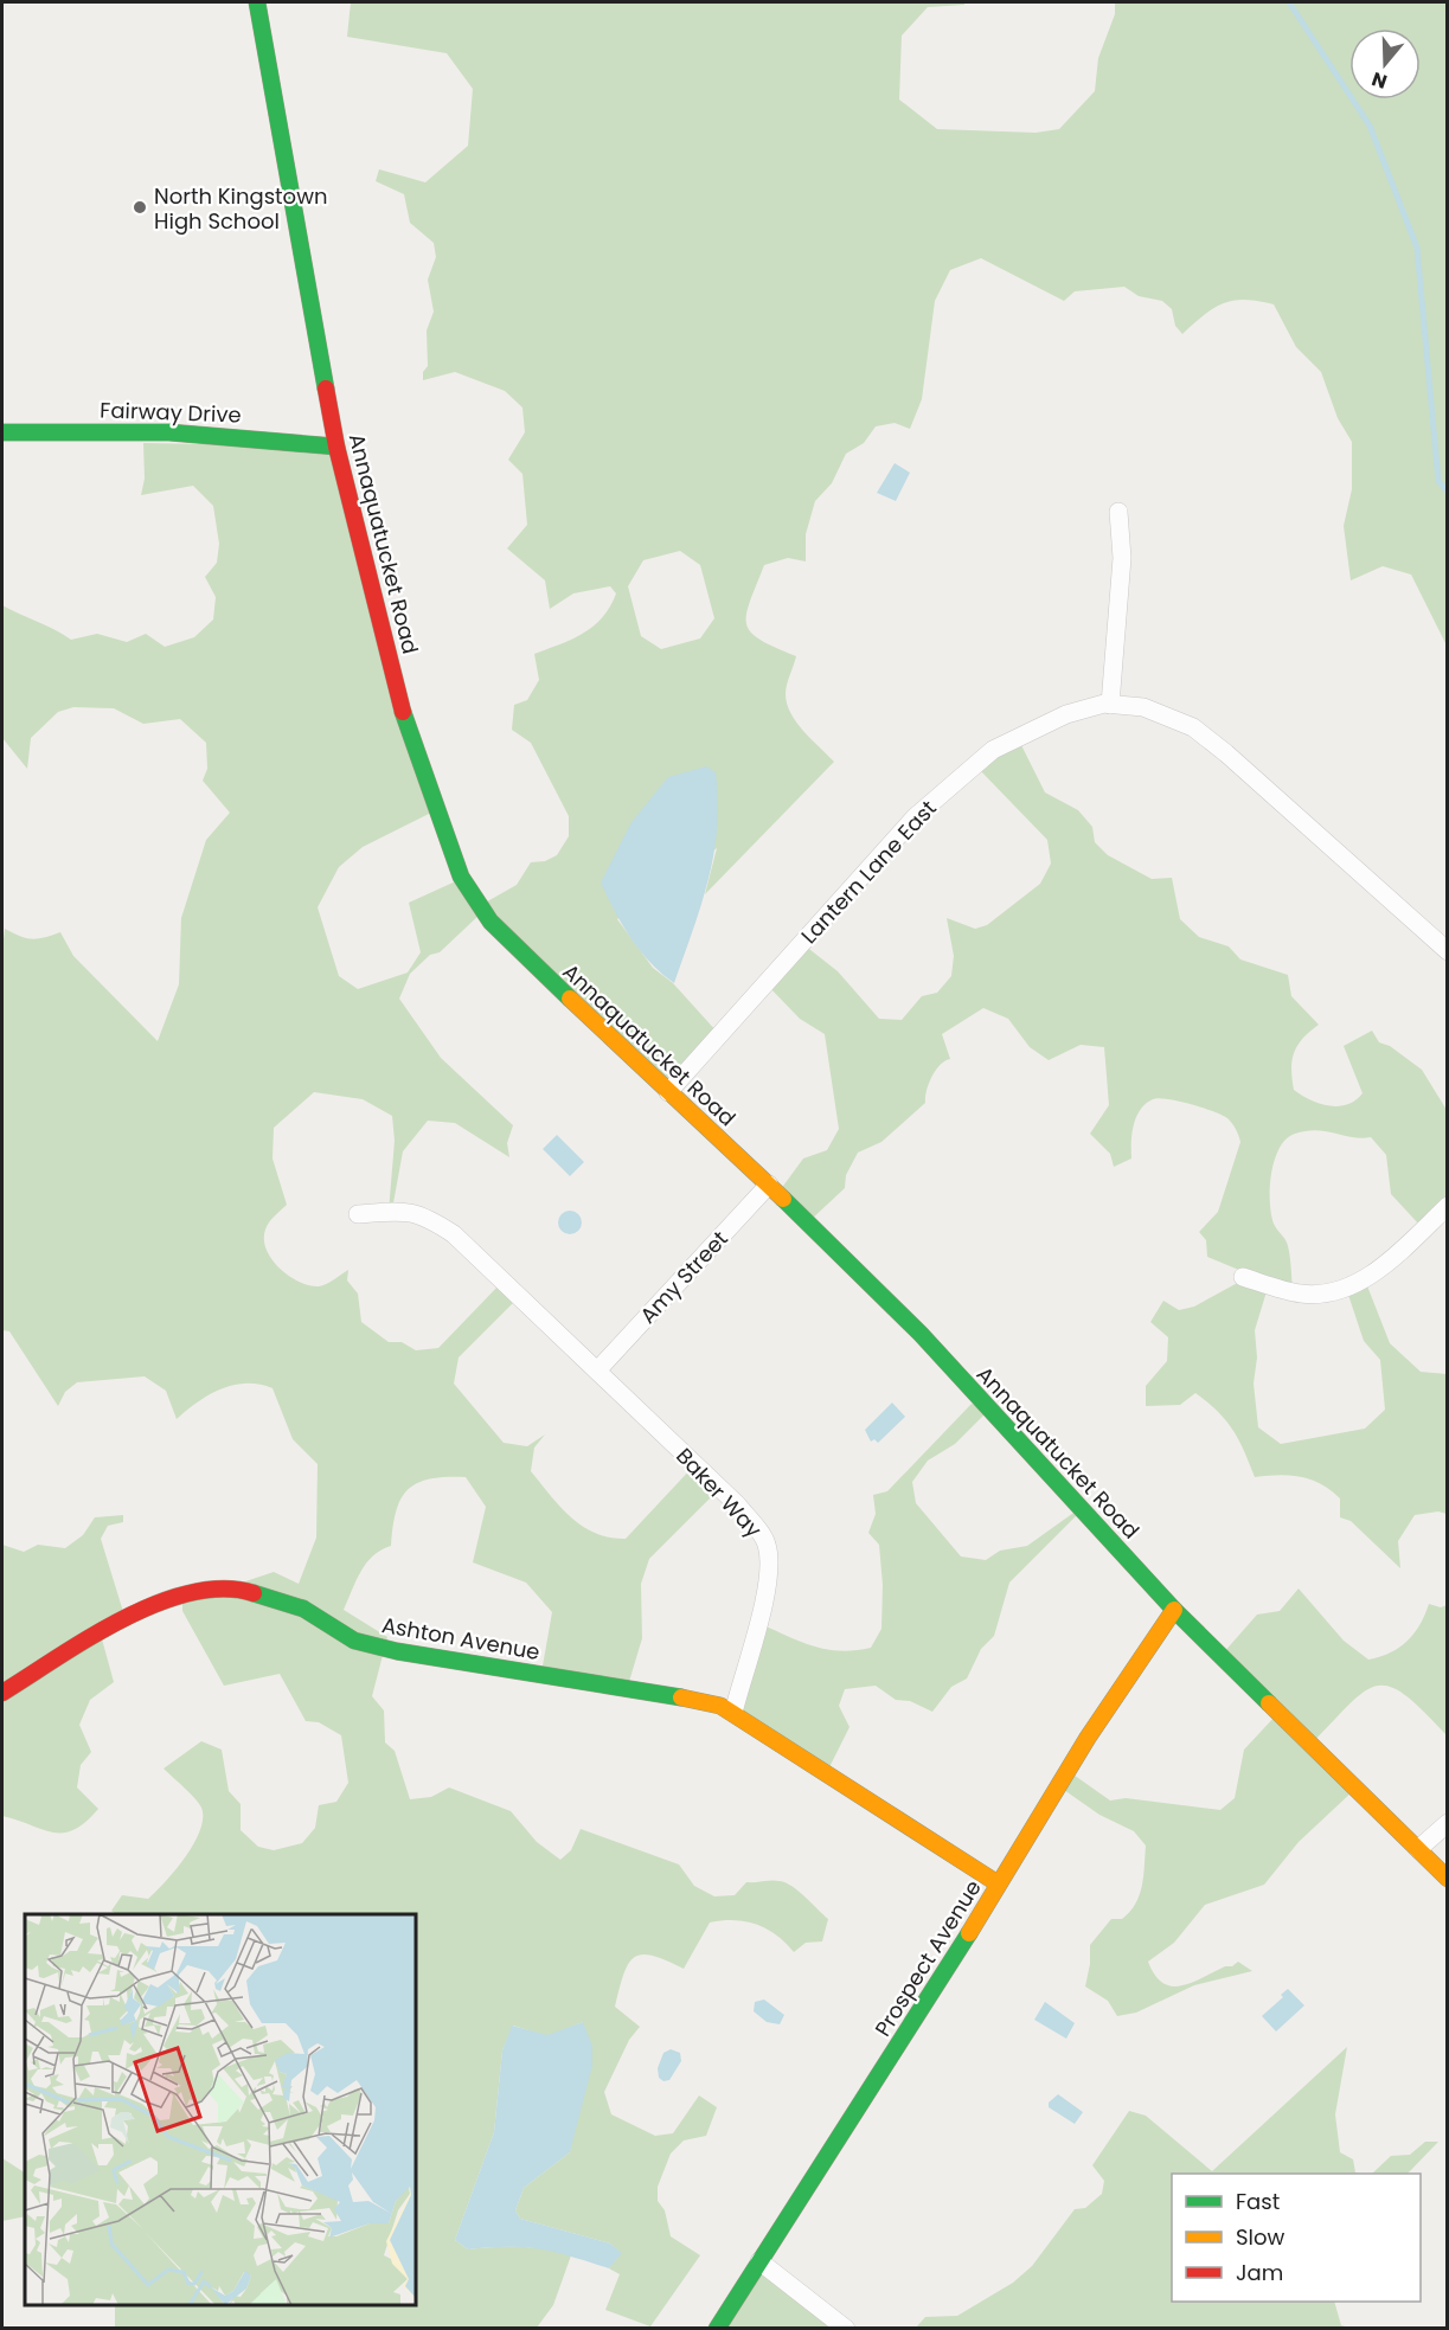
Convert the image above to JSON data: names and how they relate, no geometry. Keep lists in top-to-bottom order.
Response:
{
  "streets": {
    "street": [
      "Fairway Drive",
      "Annaquatucket Road",
      "Lantern Lane East",
      "Amy Street",
      "Baker Way",
      "Ashton Avenue",
      "Prospect Avenue"
    ]
  },
  "crossings": [
    ["Fairway Drive", "Annaquatucket Road"],
    ["Annaquatucket Road", "Lantern Lane East"],
    ["Annaquatucket Road", "Amy Street"],
    ["Annaquatucket Road", "Prospect Avenue"],
    ["Amy Street", "Baker Way"],
    ["Baker Way", "Ashton Avenue"]
  ],
  "places": ["North Kingstown High School"],
  "legend": ["Fast", "Slow", "Jam"],
  "north": "bottom"
}
